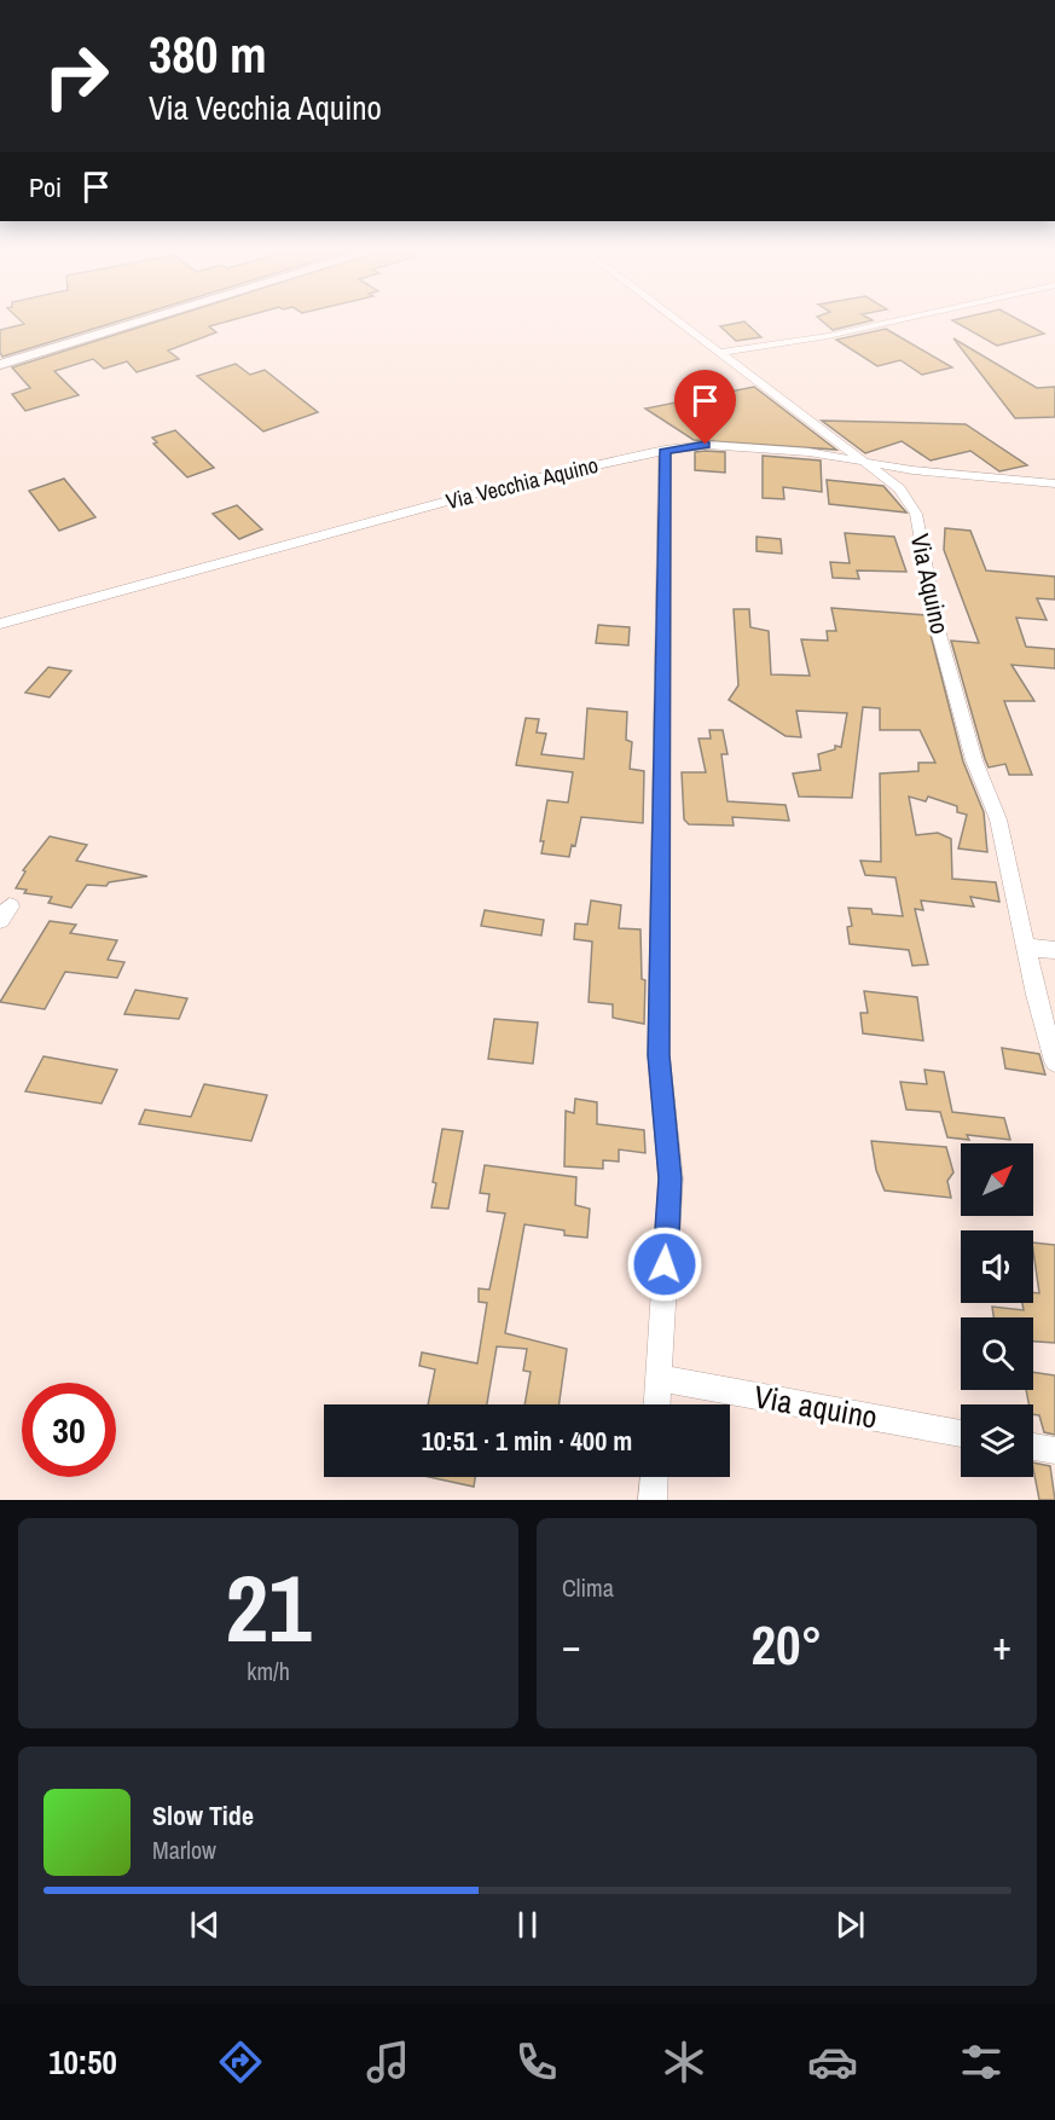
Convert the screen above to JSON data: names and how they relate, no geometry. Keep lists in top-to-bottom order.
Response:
{
  "streets": {
    "street": ["Via Vecchia Aquino", "Via Aquino", "Via aquino"]
  },
  "crossings": [
    ["Via Vecchia Aquino", "Via Aquino"]
  ],
  "north": "top right",
  "page": {
    "turn": ["380 m", "Via Vecchia Aquino"],
    "then": "Poi",
    "limit": "30",
    "trip": "10:51 · 1 min · 400 m",
    "tile": [
      ["21", "km/h"],
      "Clima"
    ],
    "heat": ["−", "20°", "+"],
    "song": ["Slow Tide", "Marlow"],
    "tabs": "10:50"
  }
}
